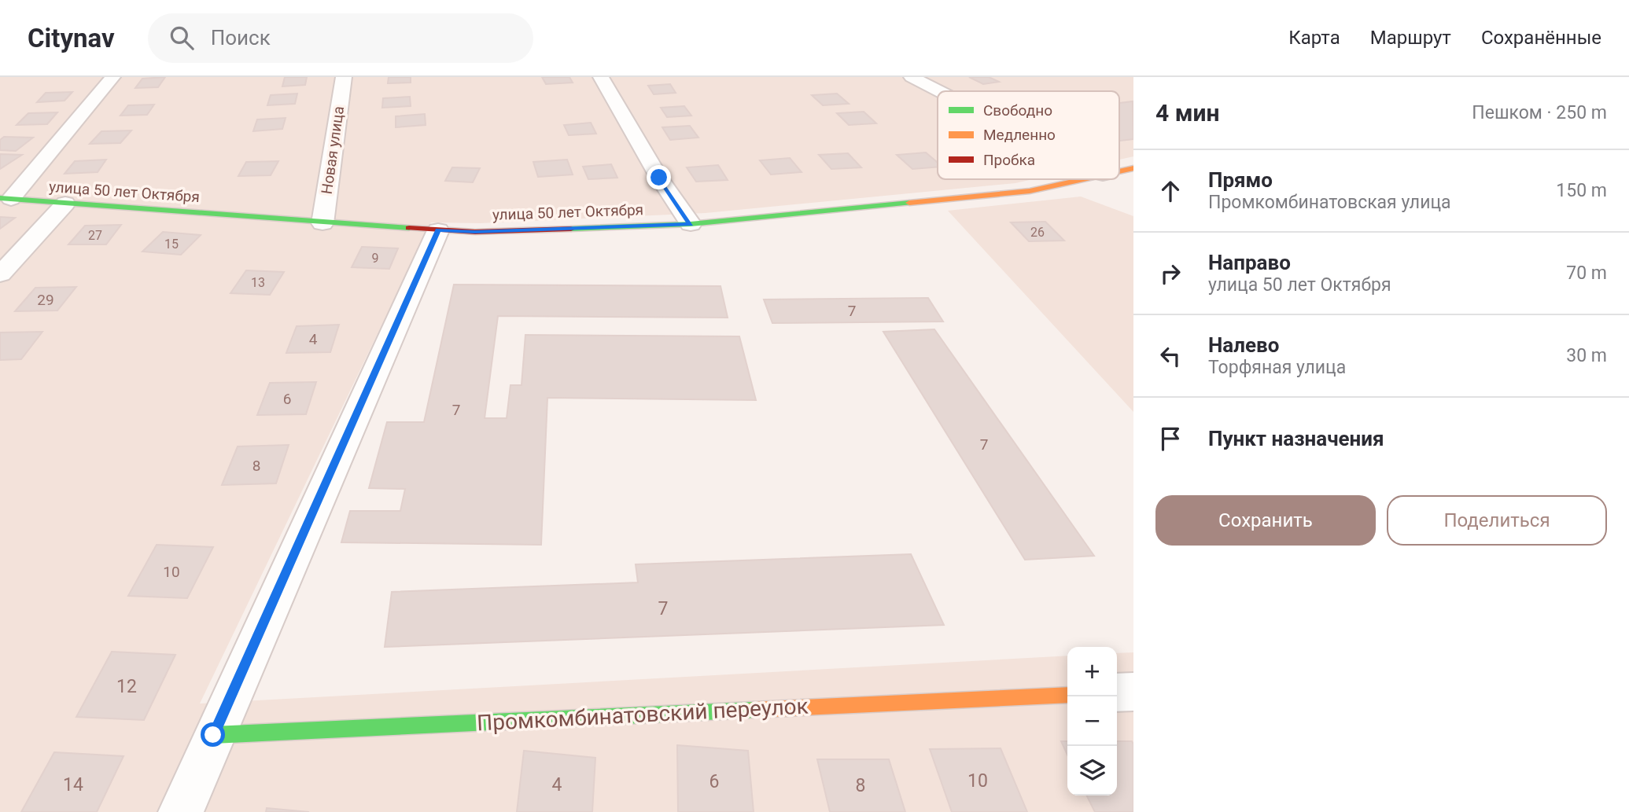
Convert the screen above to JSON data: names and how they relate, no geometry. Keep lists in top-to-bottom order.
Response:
{
  "streets": {
    "main road": ["улица 50 лет Октября", "Промкомбинатовский переулок"],
    "street": ["Новая улица"]
  },
  "crossings": [
    ["Новая улица", "улица 50 лет Октября"]
  ],
  "house_numbers": [
    "26",
    "27",
    "15",
    "9",
    "13",
    "29",
    "7",
    "4",
    "6",
    "7",
    "7",
    "8",
    "10",
    "7",
    "12",
    "10",
    "6",
    "14",
    "4",
    "8"
  ],
  "legend": ["Свободно", "Медленно", "Пробка"],
  "page": {
    "header": "Citynav",
    "search": "Поиск",
    "nav": ["Карта", "Маршрут", "Сохранённые"],
    "heading": ["4 мин", "Пешком · 250 m"],
    "list": [
      ["Прямо", "Промкомбинатовская улица", "150 m"],
      ["Направо", "улица 50 лет Октября", "70 m"],
      ["Налево", "Торфяная улица", "30 m"],
      "Пункт назначения"
    ],
    "buttons": ["Сохранить", "Поделиться"],
    "map_buttons": ["+", "−"]
  }
}
